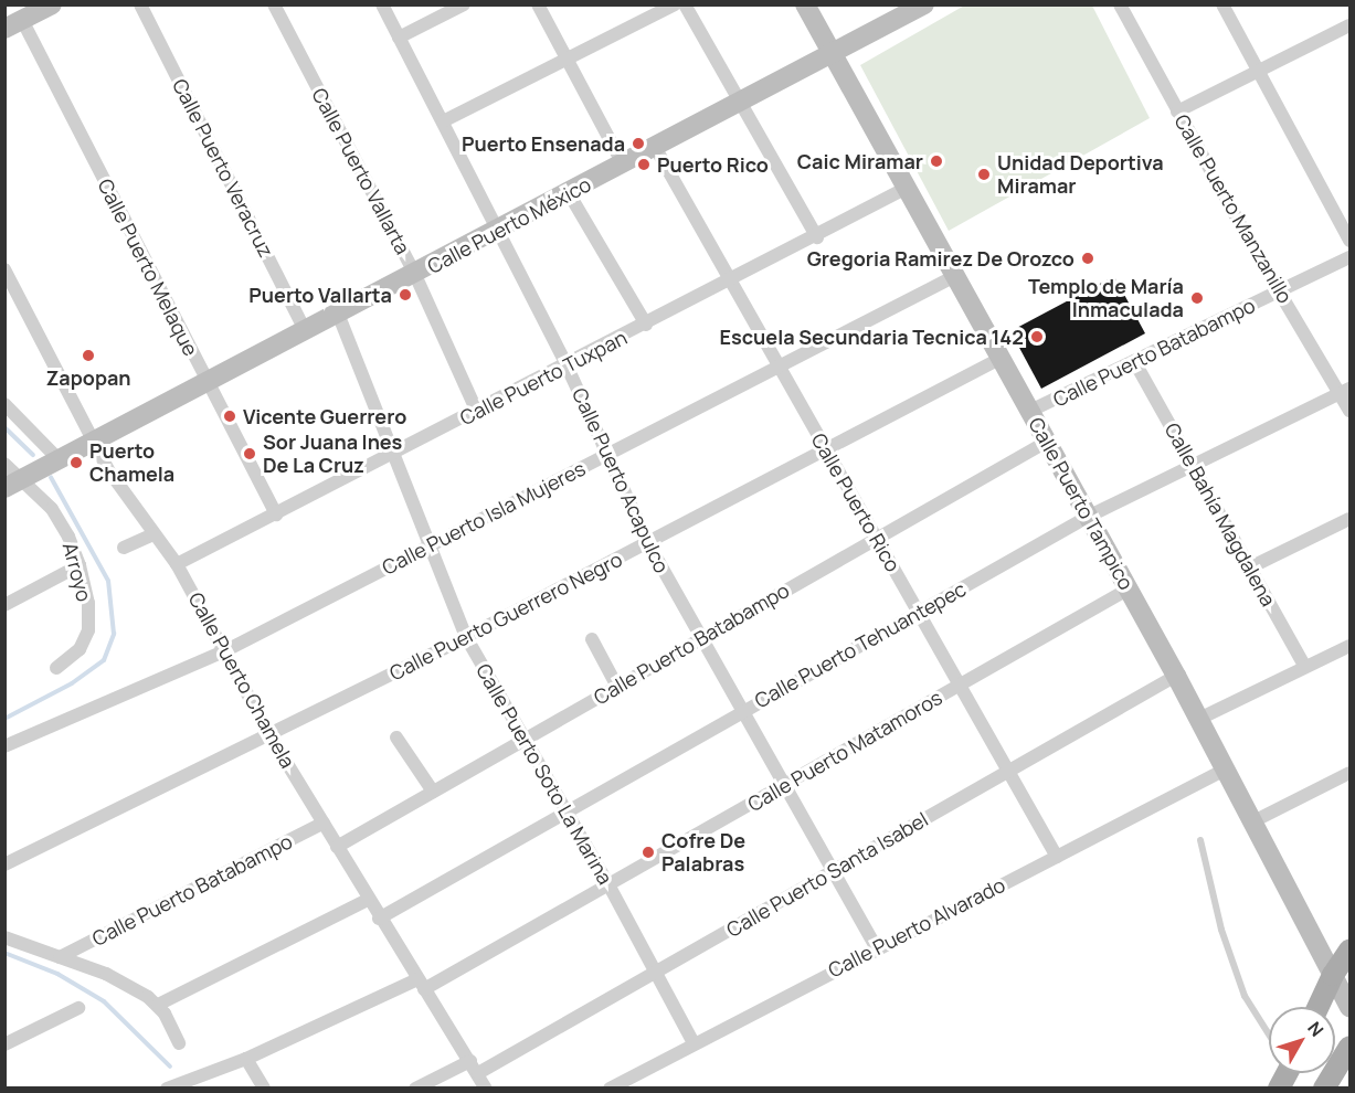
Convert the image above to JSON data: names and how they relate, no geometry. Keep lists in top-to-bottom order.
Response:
{
  "streets": {
    "street": [
      "Calle Puerto Veracruz",
      "Calle Puerto Vallarta",
      "Calle Puerto Manzanillo",
      "Calle Puerto México",
      "Calle Puerto Melaque",
      "Calle Puerto Batabampo",
      "Calle Puerto Tuxpan",
      "Calle Puerto Acapulco",
      "Calle Puerto Rico",
      "Calle Puerto Tampico",
      "Calle Bahía Magdalena",
      "Calle Puerto Isla Mujeres",
      "Arroyo",
      "Calle Puerto Guerrero Negro",
      "Calle Puerto Tehuantepec",
      "Calle Puerto Chamela",
      "Calle Puerto Matamoros",
      "Calle Puerto Soto La Marina",
      "Calle Puerto Santa Isabel",
      "Calle Puerto Alvarado"
    ]
  },
  "crossings": [
    ["Calle Puerto Veracruz", "Calle Puerto México"],
    ["Calle Puerto Vallarta", "Calle Puerto México"],
    ["Calle Puerto Vallarta", "Calle Puerto Tuxpan"],
    ["Calle Puerto Manzanillo", "Calle Puerto Batabampo"],
    ["Calle Puerto Manzanillo", "Calle Puerto Tehuantepec"],
    ["Calle Puerto México", "Calle Puerto Melaque"],
    ["Calle Puerto México", "Calle Puerto Acapulco"],
    ["Calle Puerto México", "Calle Puerto Rico"],
    ["Calle Puerto México", "Calle Puerto Tampico"],
    ["Calle Puerto México", "Arroyo"],
    ["Calle Puerto México", "Calle Puerto Chamela"],
    ["Calle Puerto México", "Calle Puerto Soto La Marina"],
    ["Calle Puerto Melaque", "Calle Puerto Tuxpan"],
    ["Calle Puerto Batabampo", "Calle Puerto Acapulco"],
    ["Calle Puerto Batabampo", "Calle Puerto Rico"],
    ["Calle Puerto Batabampo", "Calle Puerto Tampico"],
    ["Calle Puerto Batabampo", "Calle Bahía Magdalena"],
    ["Calle Puerto Batabampo", "Calle Puerto Chamela"],
    ["Calle Puerto Batabampo", "Calle Puerto Soto La Marina"],
    ["Calle Puerto Tuxpan", "Calle Puerto Acapulco"],
    ["Calle Puerto Tuxpan", "Calle Puerto Rico"],
    ["Calle Puerto Tuxpan", "Calle Puerto Tampico"],
    ["Calle Puerto Tuxpan", "Calle Puerto Chamela"],
    ["Calle Puerto Tuxpan", "Calle Puerto Soto La Marina"],
    ["Calle Puerto Acapulco", "Calle Puerto Isla Mujeres"],
    ["Calle Puerto Acapulco", "Calle Puerto Guerrero Negro"],
    ["Calle Puerto Acapulco", "Calle Puerto Tehuantepec"],
    ["Calle Puerto Acapulco", "Calle Puerto Matamoros"],
    ["Calle Puerto Acapulco", "Calle Puerto Santa Isabel"],
    ["Calle Puerto Acapulco", "Calle Puerto Alvarado"],
    ["Calle Puerto Rico", "Calle Puerto Isla Mujeres"],
    ["Calle Puerto Rico", "Calle Puerto Guerrero Negro"],
    ["Calle Puerto Rico", "Calle Puerto Tehuantepec"],
    ["Calle Puerto Rico", "Calle Puerto Matamoros"],
    ["Calle Puerto Rico", "Calle Puerto Santa Isabel"],
    ["Calle Puerto Rico", "Calle Puerto Alvarado"],
    ["Calle Puerto Tampico", "Calle Puerto Isla Mujeres"],
    ["Calle Puerto Tampico", "Calle Puerto Guerrero Negro"],
    ["Calle Puerto Tampico", "Calle Puerto Tehuantepec"],
    ["Calle Puerto Tampico", "Calle Puerto Matamoros"],
    ["Calle Puerto Tampico", "Calle Puerto Santa Isabel"],
    ["Calle Puerto Tampico", "Calle Puerto Alvarado"],
    ["Calle Bahía Magdalena", "Calle Puerto Tehuantepec"],
    ["Calle Puerto Isla Mujeres", "Calle Puerto Chamela"],
    ["Calle Puerto Isla Mujeres", "Calle Puerto Soto La Marina"],
    ["Calle Puerto Guerrero Negro", "Calle Puerto Chamela"],
    ["Calle Puerto Guerrero Negro", "Calle Puerto Soto La Marina"],
    ["Calle Puerto Tehuantepec", "Calle Puerto Chamela"],
    ["Calle Puerto Tehuantepec", "Calle Puerto Soto La Marina"],
    ["Calle Puerto Chamela", "Calle Puerto Matamoros"],
    ["Calle Puerto Chamela", "Calle Puerto Santa Isabel"],
    ["Calle Puerto Matamoros", "Calle Puerto Soto La Marina"],
    ["Calle Puerto Soto La Marina", "Calle Puerto Santa Isabel"],
    ["Calle Puerto Soto La Marina", "Calle Puerto Alvarado"]
  ],
  "places": [
    "Puerto Ensenada",
    "Caic Miramar",
    "Puerto Rico",
    "Unidad Deportiva Miramar",
    "Gregoria Ramirez De Orozco",
    "Puerto Vallarta",
    "Templo de María Inmaculada",
    "Escuela Secundaria Tecnica 142",
    "Zapopan",
    "Vicente Guerrero",
    "Sor Juana Ines De La Cruz",
    "Puerto Chamela",
    "Cofre De Palabras"
  ],
  "north": "top right"
}
